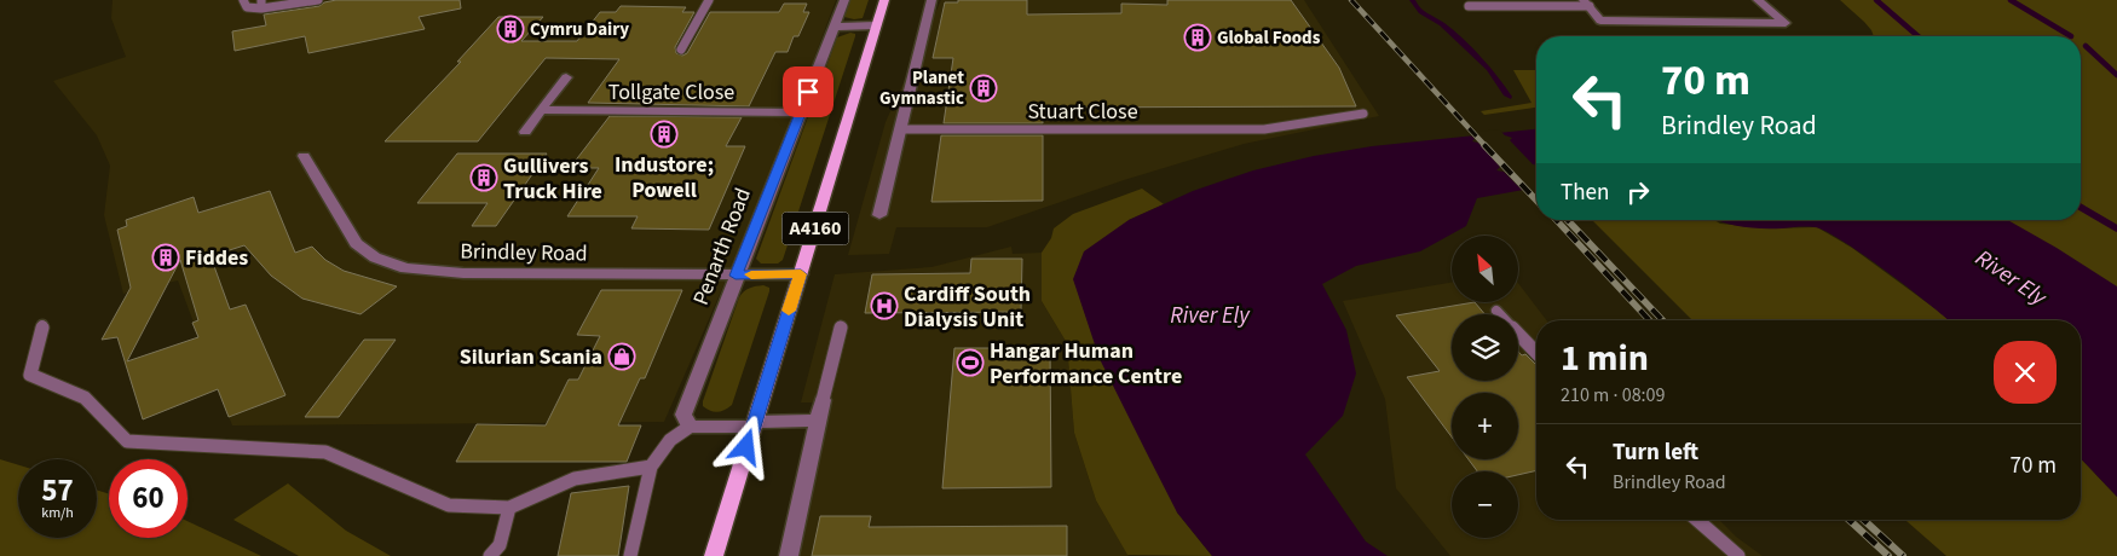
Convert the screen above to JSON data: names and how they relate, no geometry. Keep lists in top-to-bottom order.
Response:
{
  "streets": {
    "main road": ["A4160"],
    "street": ["Tollgate Close", "Penarth Road", "Brindley Road"],
    "lane": ["Stuart Close"]
  },
  "crossings": [
    ["Tollgate Close", "Penarth Road"],
    ["A4160", "Brindley Road"],
    ["Penarth Road", "Brindley Road"]
  ],
  "water": ["River Ely"],
  "places": {
    "building": [
      "Cymru Dairy",
      "Global Foods",
      "Planet Gymnastic",
      "Industore; Powell",
      "Gullivers Truck Hire",
      "Fiddes"
    ],
    "hospital": ["Cardiff South Dialysis Unit"],
    "shop": ["Silurian Scania"],
    "sports": ["Hangar Human Performance Centre"]
  },
  "north": "top left",
  "page": {
    "turn": ["70 m", "Brindley Road"],
    "then": "Then",
    "map_buttons": ["+", "−"],
    "heading": ["1 min", "210 m · 08:09"],
    "list": [
      {
        "name": "Turn left",
        "note": "Brindley Road",
        "value": "70 m"
      }
    ],
    "speed": "57 km/h",
    "limit": "60"
  }
}
